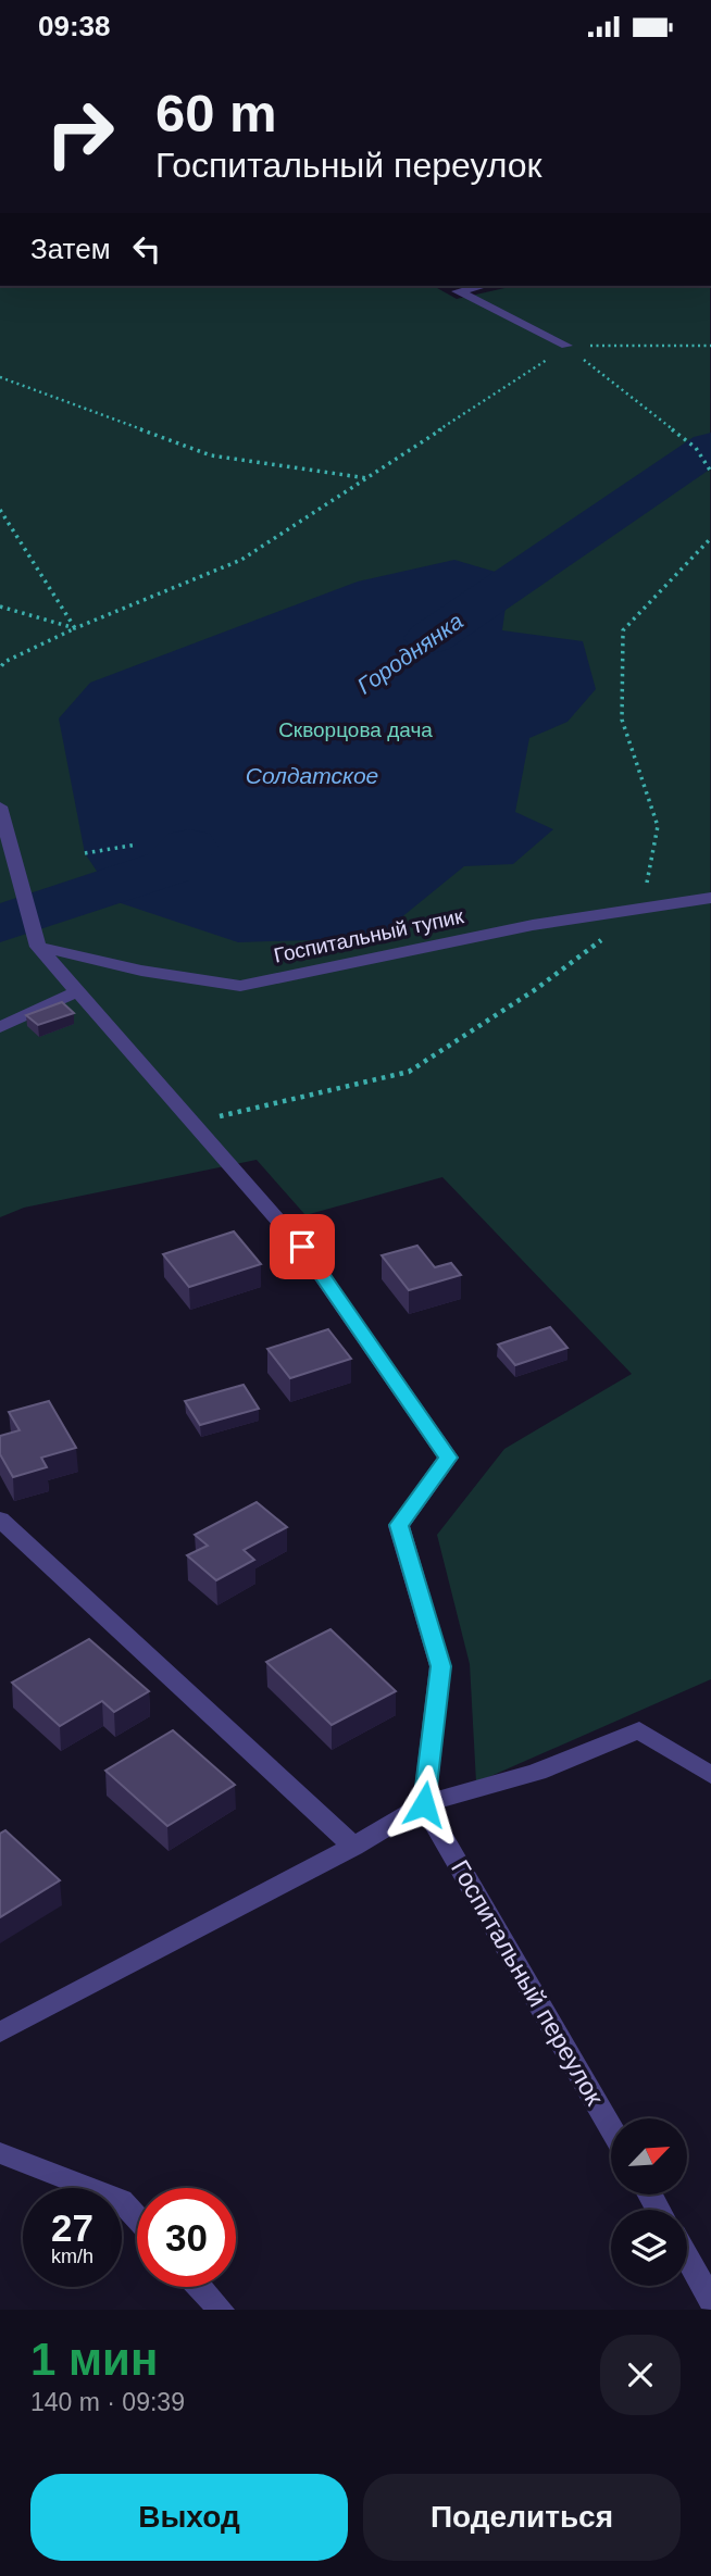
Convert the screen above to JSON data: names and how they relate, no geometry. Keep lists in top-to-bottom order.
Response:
{
  "streets": {
    "street": ["Госпитальный тупик", "Госпитальный переулок"]
  },
  "water": ["Городнянка", "Солдатское"],
  "parks": ["Скворцова дача"],
  "north": "top right",
  "page": {
    "status": "09:38",
    "turn": ["60 m", "Госпитальный переулок"],
    "then": "Затем",
    "speed": "27 km/h",
    "limit": "30",
    "heading": ["1 мин", "140 m · 09:39"],
    "buttons": ["Выход", "Поделиться"]
  }
}
